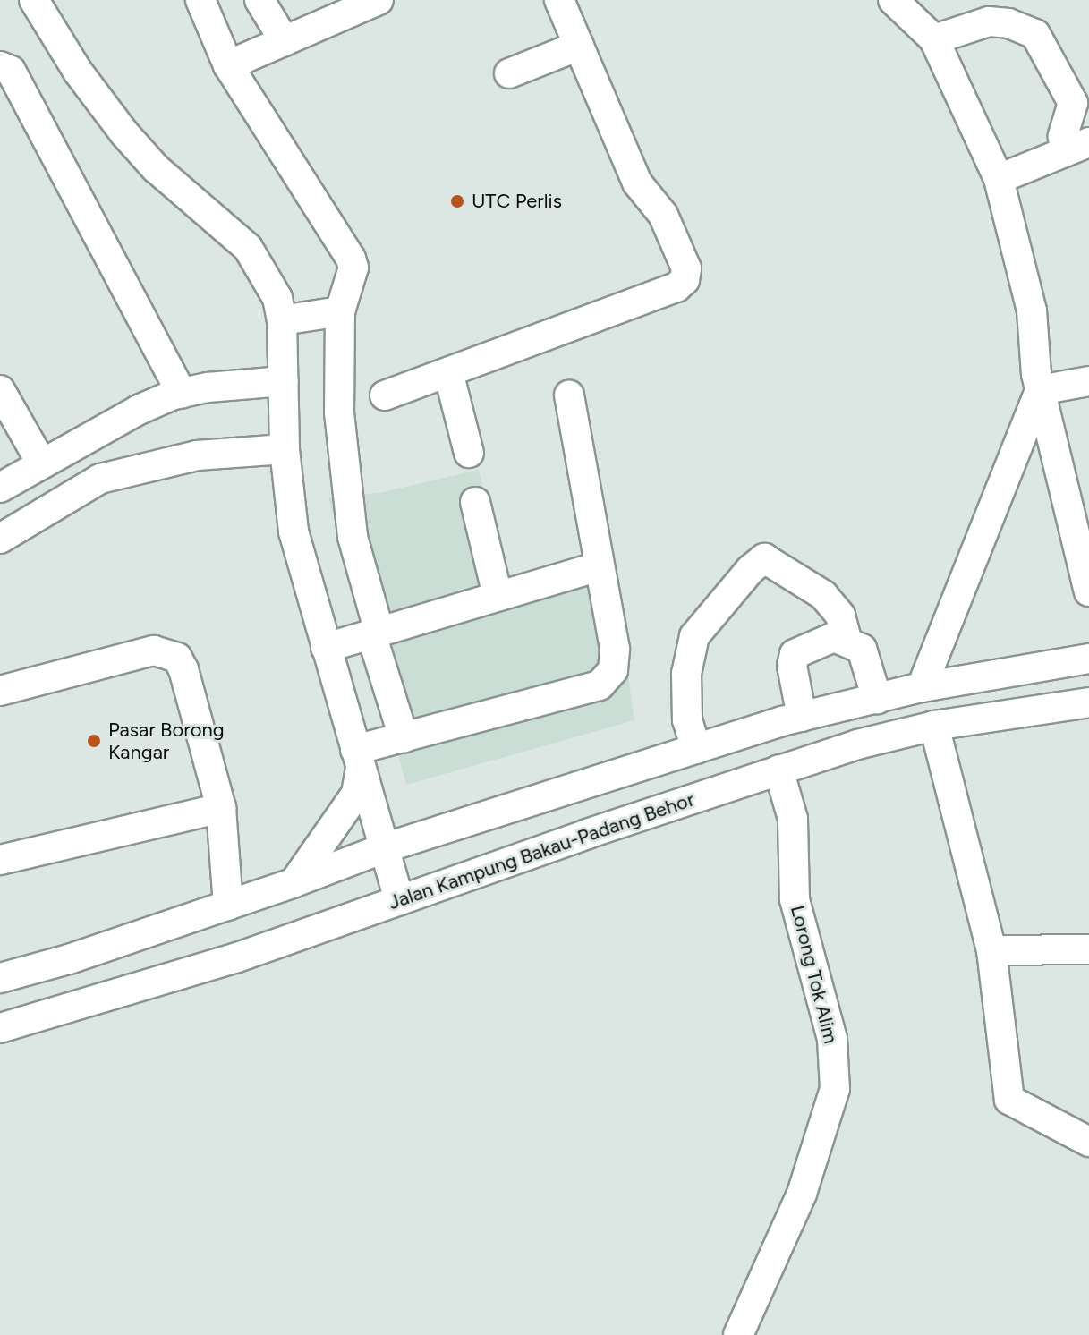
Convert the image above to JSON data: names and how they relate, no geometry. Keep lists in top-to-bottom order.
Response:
{
  "streets": {
    "street": ["Jalan Kampung Bakau-Padang Behor", "Lorong Tok Alim"]
  },
  "crossings": [
    ["Jalan Kampung Bakau-Padang Behor", "Lorong Tok Alim"]
  ],
  "places": ["UTC Perlis", "Pasar Borong Kangar"]
}
